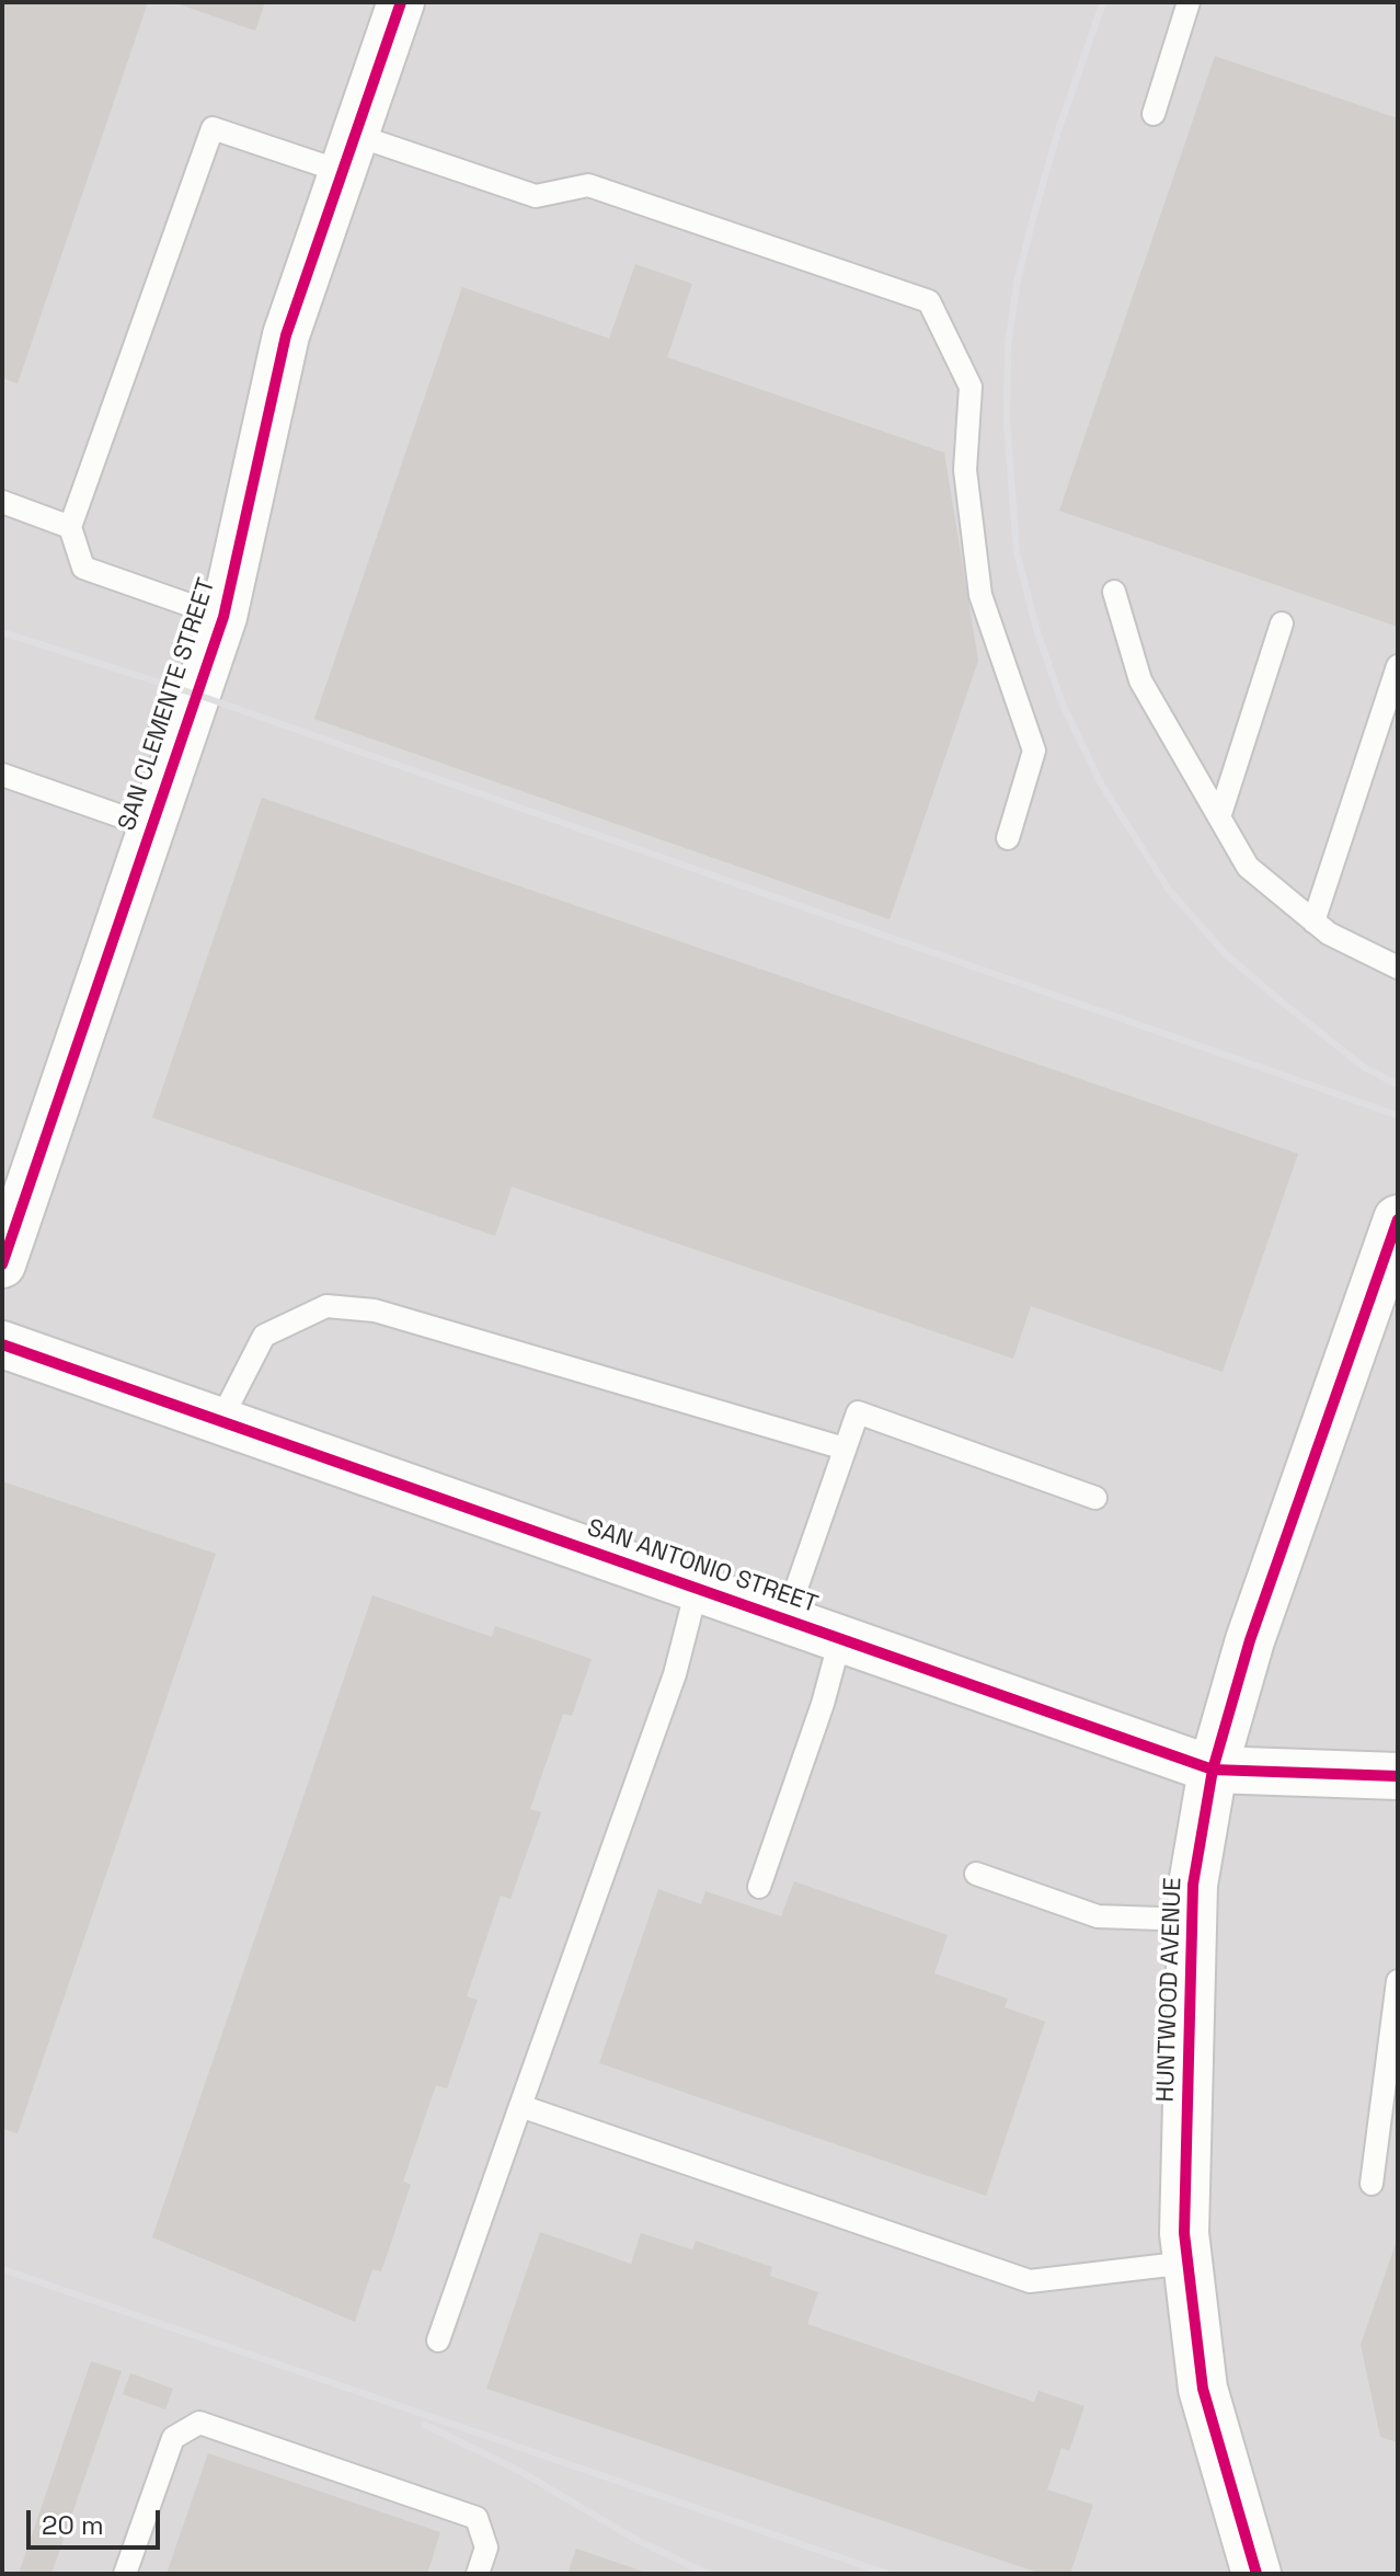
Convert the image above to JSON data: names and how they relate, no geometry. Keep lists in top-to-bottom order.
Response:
{
  "streets": {
    "street": ["SAN CLEMENTE STREET", "SAN ANTONIO STREET", "HUNTWOOD AVENUE"]
  },
  "crossings": [
    ["SAN ANTONIO STREET", "HUNTWOOD AVENUE"]
  ],
  "scale_bar": "20 m"
}
